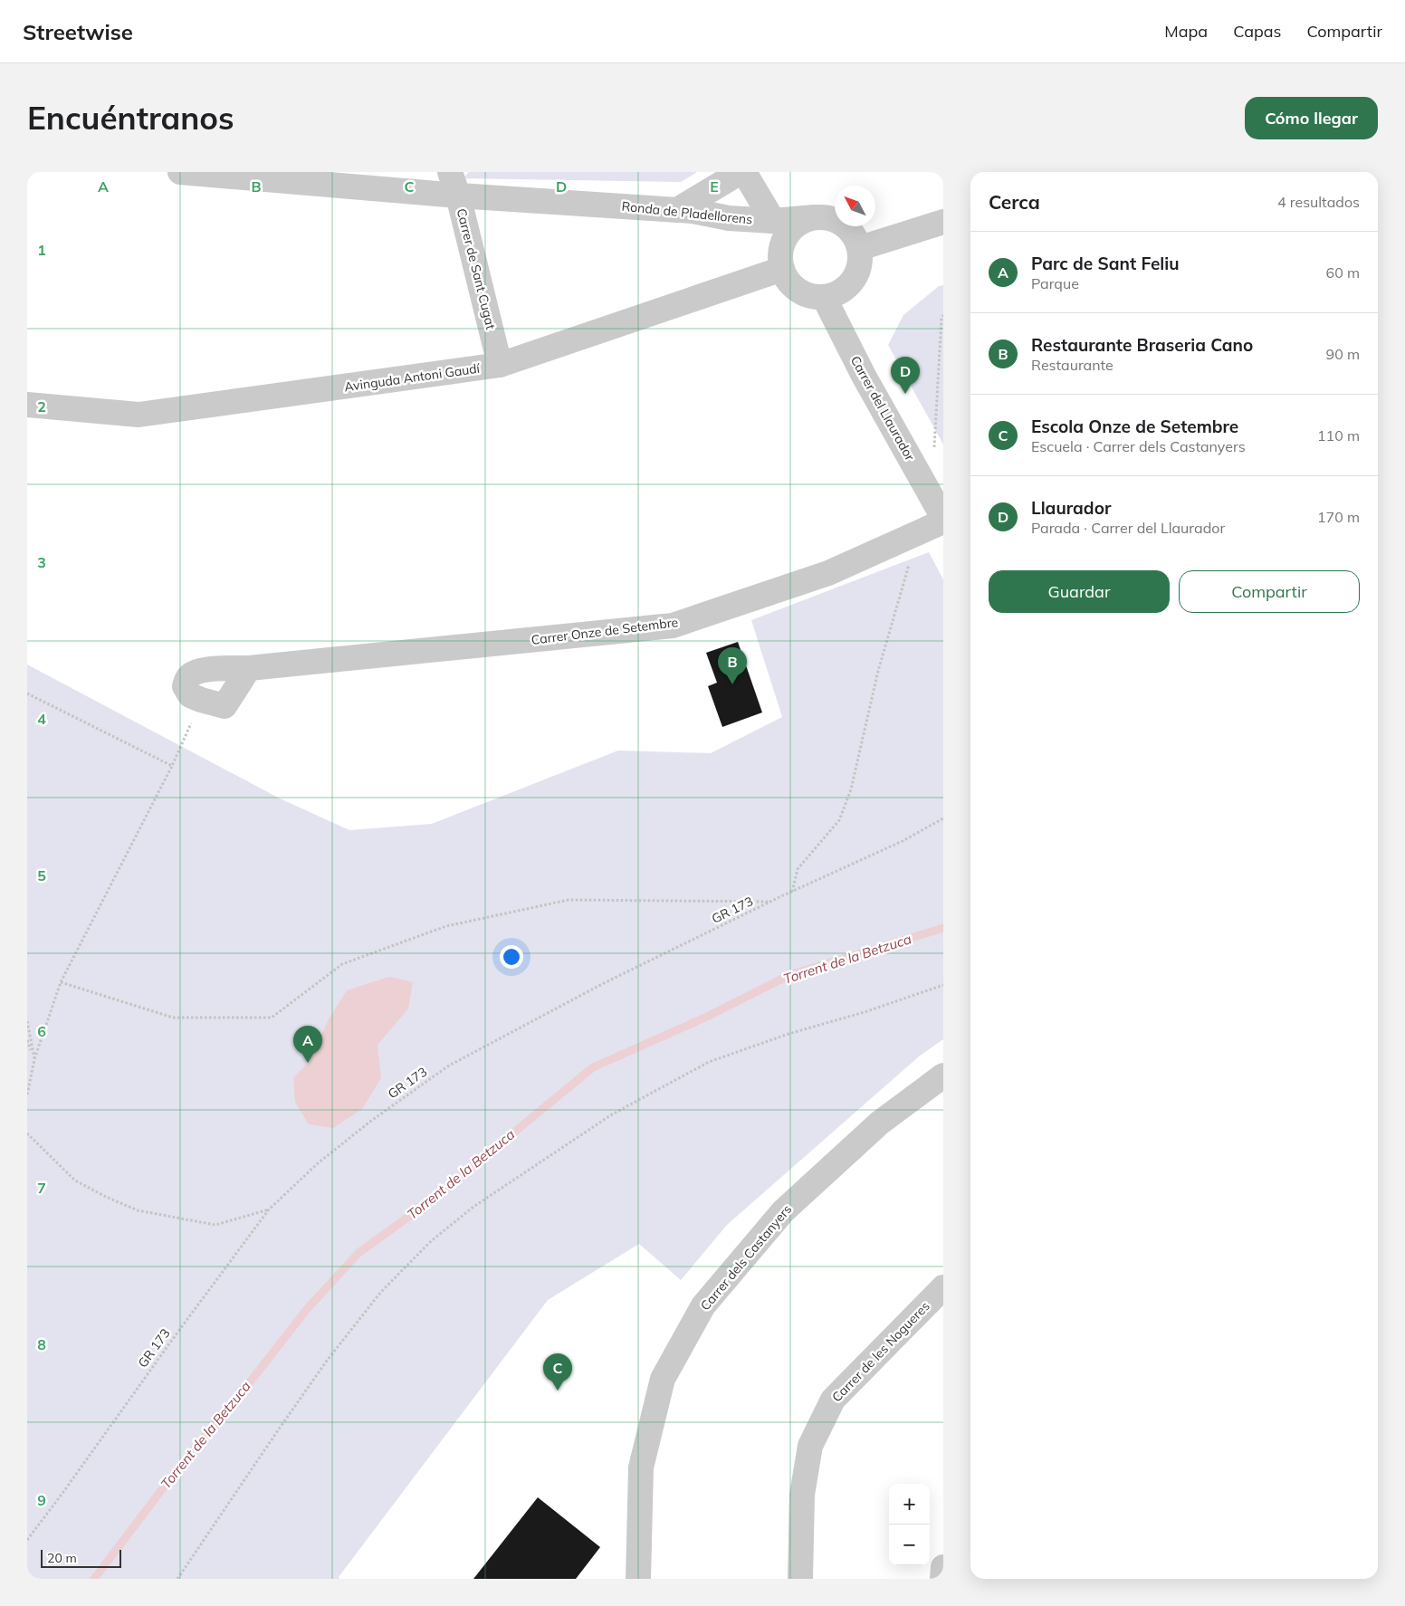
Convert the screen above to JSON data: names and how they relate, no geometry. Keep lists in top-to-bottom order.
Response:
{
  "streets": {
    "street": [
      "Ronda de Pladellorens",
      "Carrer de Sant Cugat",
      "Avinguda Antoni Gaudí",
      "Carrer del Llaurador",
      "Carrer Onze de Setembre",
      "Carrer dels Castanyers",
      "Carrer de les Nogueres"
    ],
    "path": ["GR 173"]
  },
  "crossings": [
    ["Ronda de Pladellorens", "Carrer de Sant Cugat"],
    ["Ronda de Pladellorens", "Avinguda Antoni Gaudí"],
    ["Ronda de Pladellorens", "Carrer del Llaurador"],
    ["Carrer de Sant Cugat", "Avinguda Antoni Gaudí"],
    ["Avinguda Antoni Gaudí", "Carrer del Llaurador"]
  ],
  "water": ["Torrent de la Betzuca"],
  "scale_bar": "20 m",
  "north": "top left",
  "page": {
    "header": "Streetwise",
    "nav": ["Mapa", "Capas", "Compartir"],
    "buttons": [
      "Cómo llegar",
      ["Guardar", "Compartir"]
    ],
    "title": "Encuéntranos",
    "heading": ["Cerca", "4 resultados"],
    "list": [
      {
        "mark": "A",
        "name": "Parc de Sant Feliu",
        "note": "Parque",
        "value": "60 m"
      },
      {
        "mark": "B",
        "name": "Restaurante Braseria Cano",
        "note": "Restaurante",
        "value": "90 m"
      },
      {
        "mark": "C",
        "name": "Escola Onze de Setembre",
        "note": "Escuela · Carrer dels Castanyers",
        "value": "110 m"
      },
      {
        "mark": "D",
        "name": "Llaurador",
        "note": "Parada · Carrer del Llaurador",
        "value": "170 m"
      }
    ],
    "pins": [
      "D",
      "B",
      "A",
      "C"
    ],
    "map_buttons": ["+", "−"],
    "scale": "20 m"
  },
  "grid": {
    "columns": [
      "A",
      "B",
      "C",
      "D",
      "E"
    ],
    "rows": [
      "1",
      "2",
      "3",
      "4",
      "5",
      "6",
      "7",
      "8",
      "9"
    ]
  }
}
